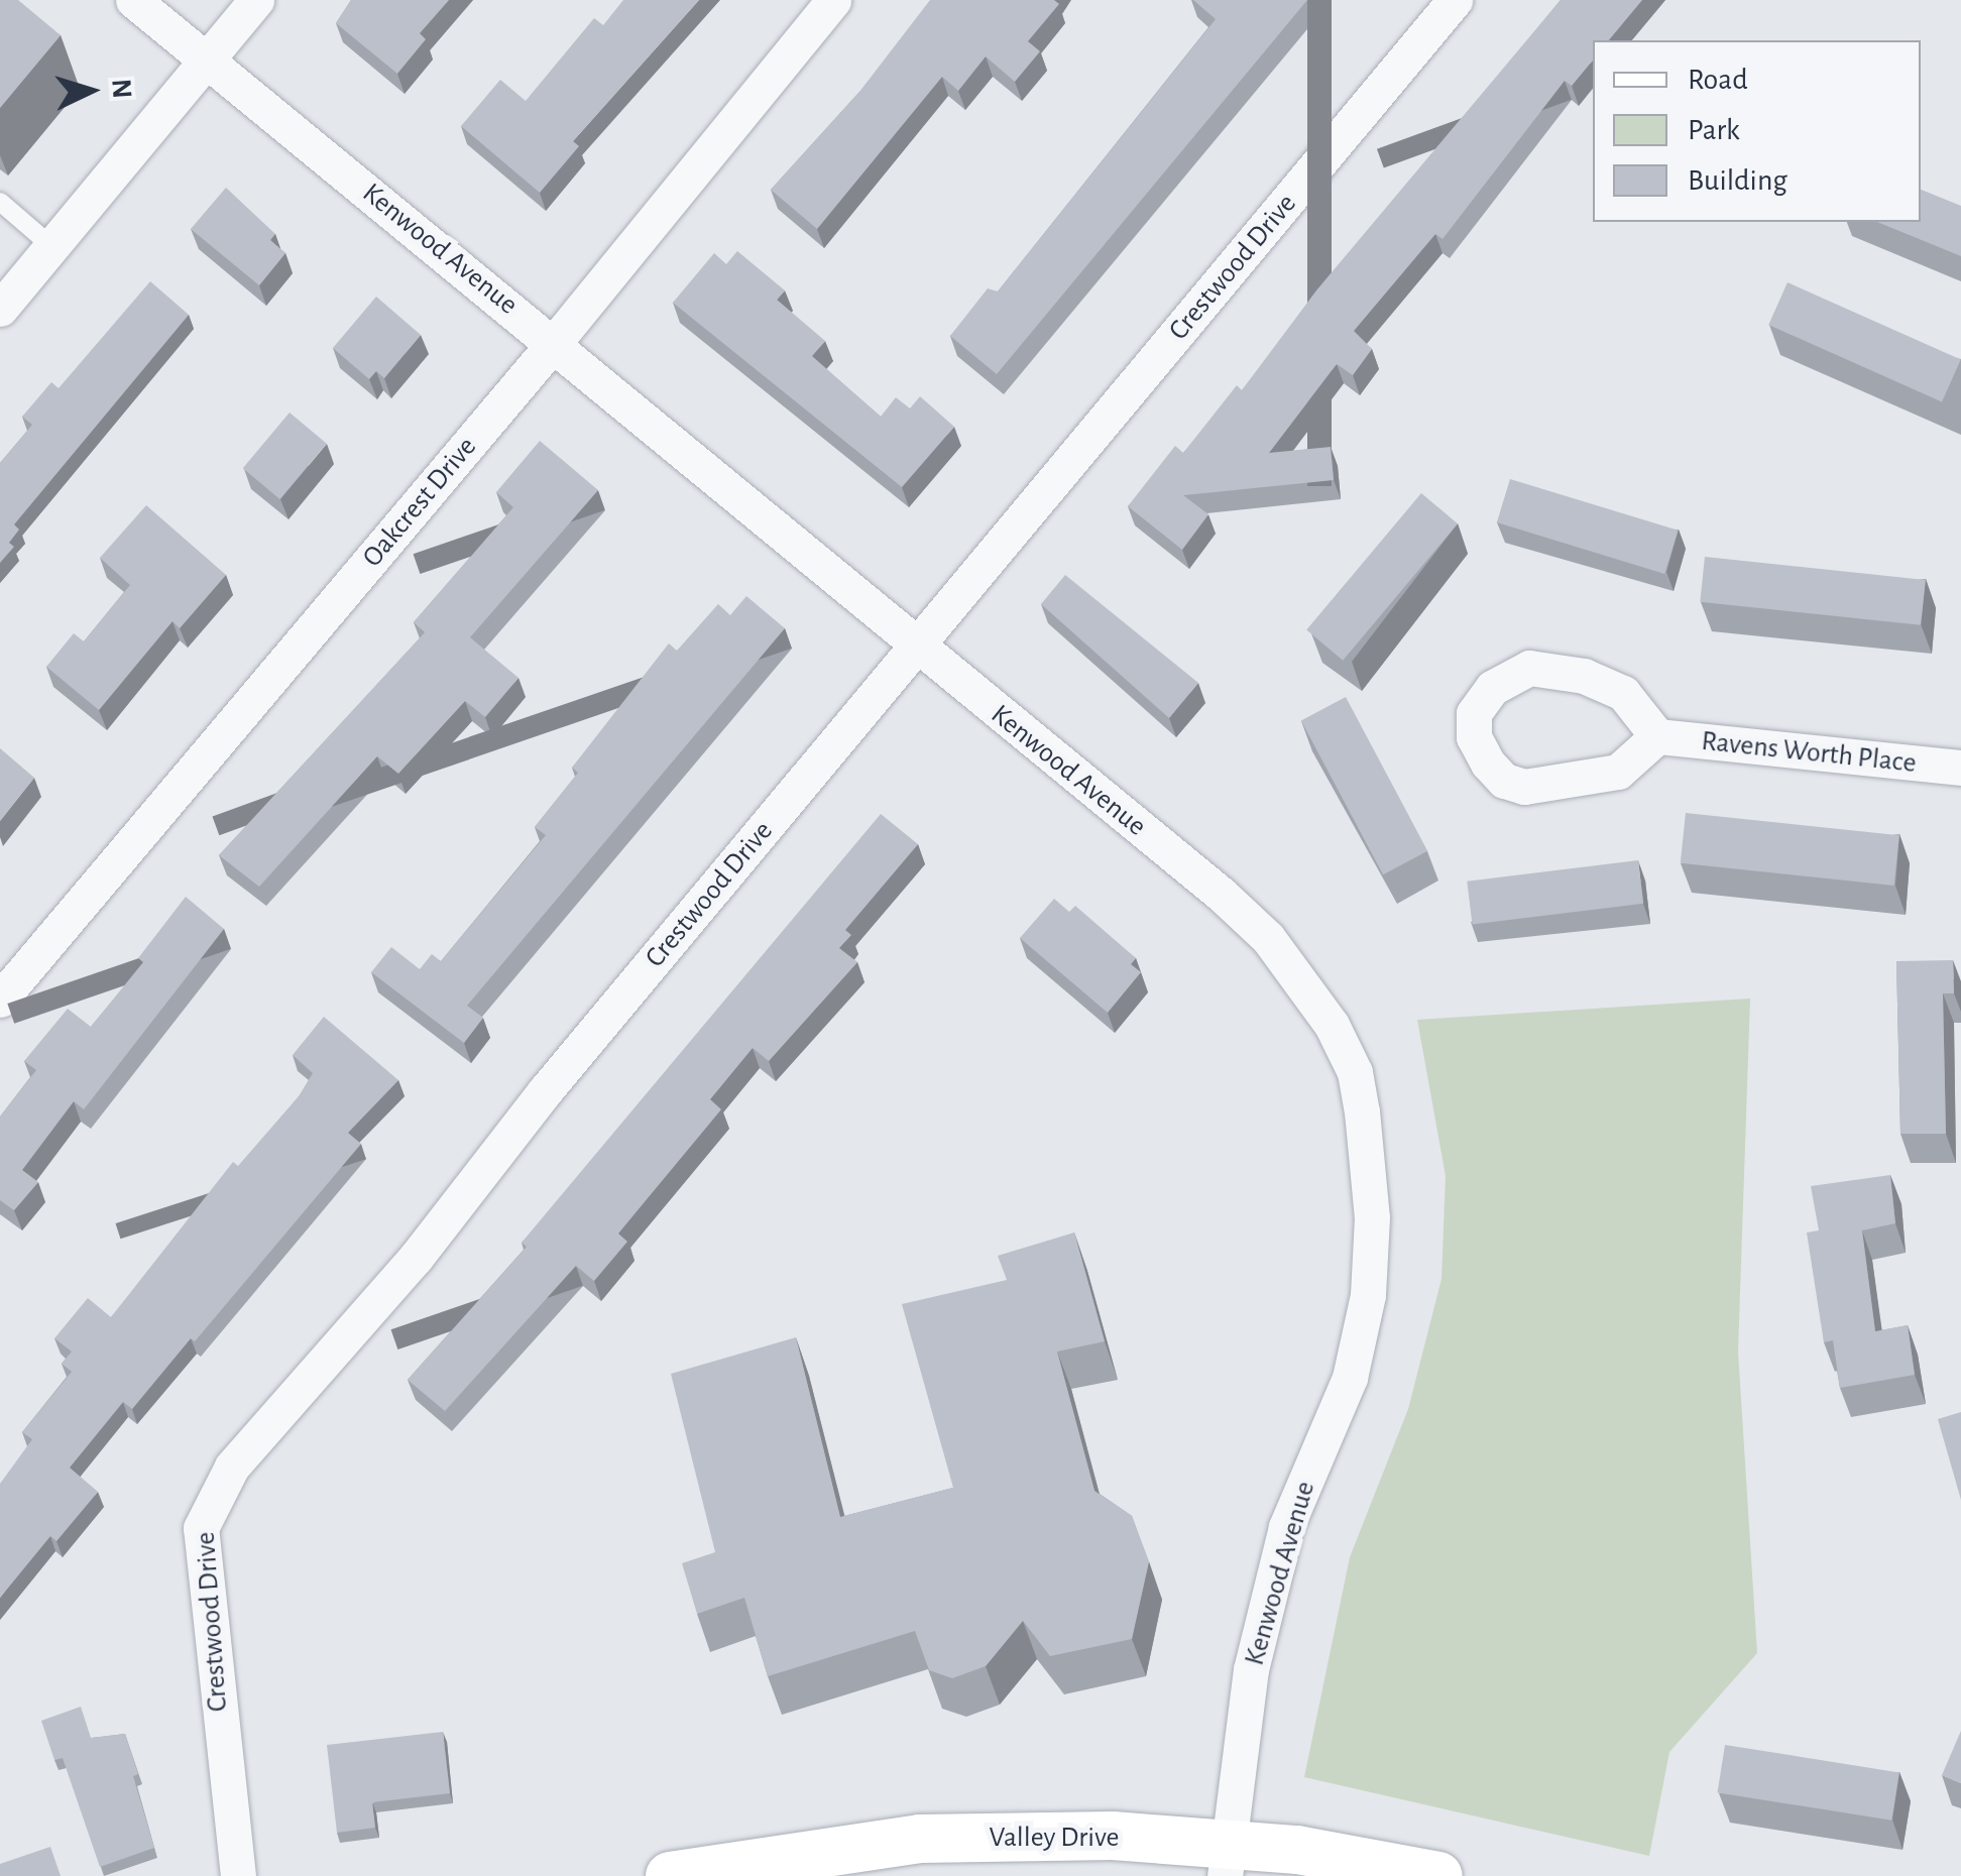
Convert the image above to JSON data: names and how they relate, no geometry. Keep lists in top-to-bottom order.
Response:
{
  "streets": {
    "street": [
      "Kenwood Avenue",
      "Crestwood Drive",
      "Oakcrest Drive",
      "Ravens Worth Place",
      "Valley Drive"
    ]
  },
  "crossings": [
    ["Kenwood Avenue", "Crestwood Drive"],
    ["Kenwood Avenue", "Oakcrest Drive"],
    ["Kenwood Avenue", "Valley Drive"]
  ],
  "legend": ["Road", "Park", "Building"],
  "north": "right"
}
